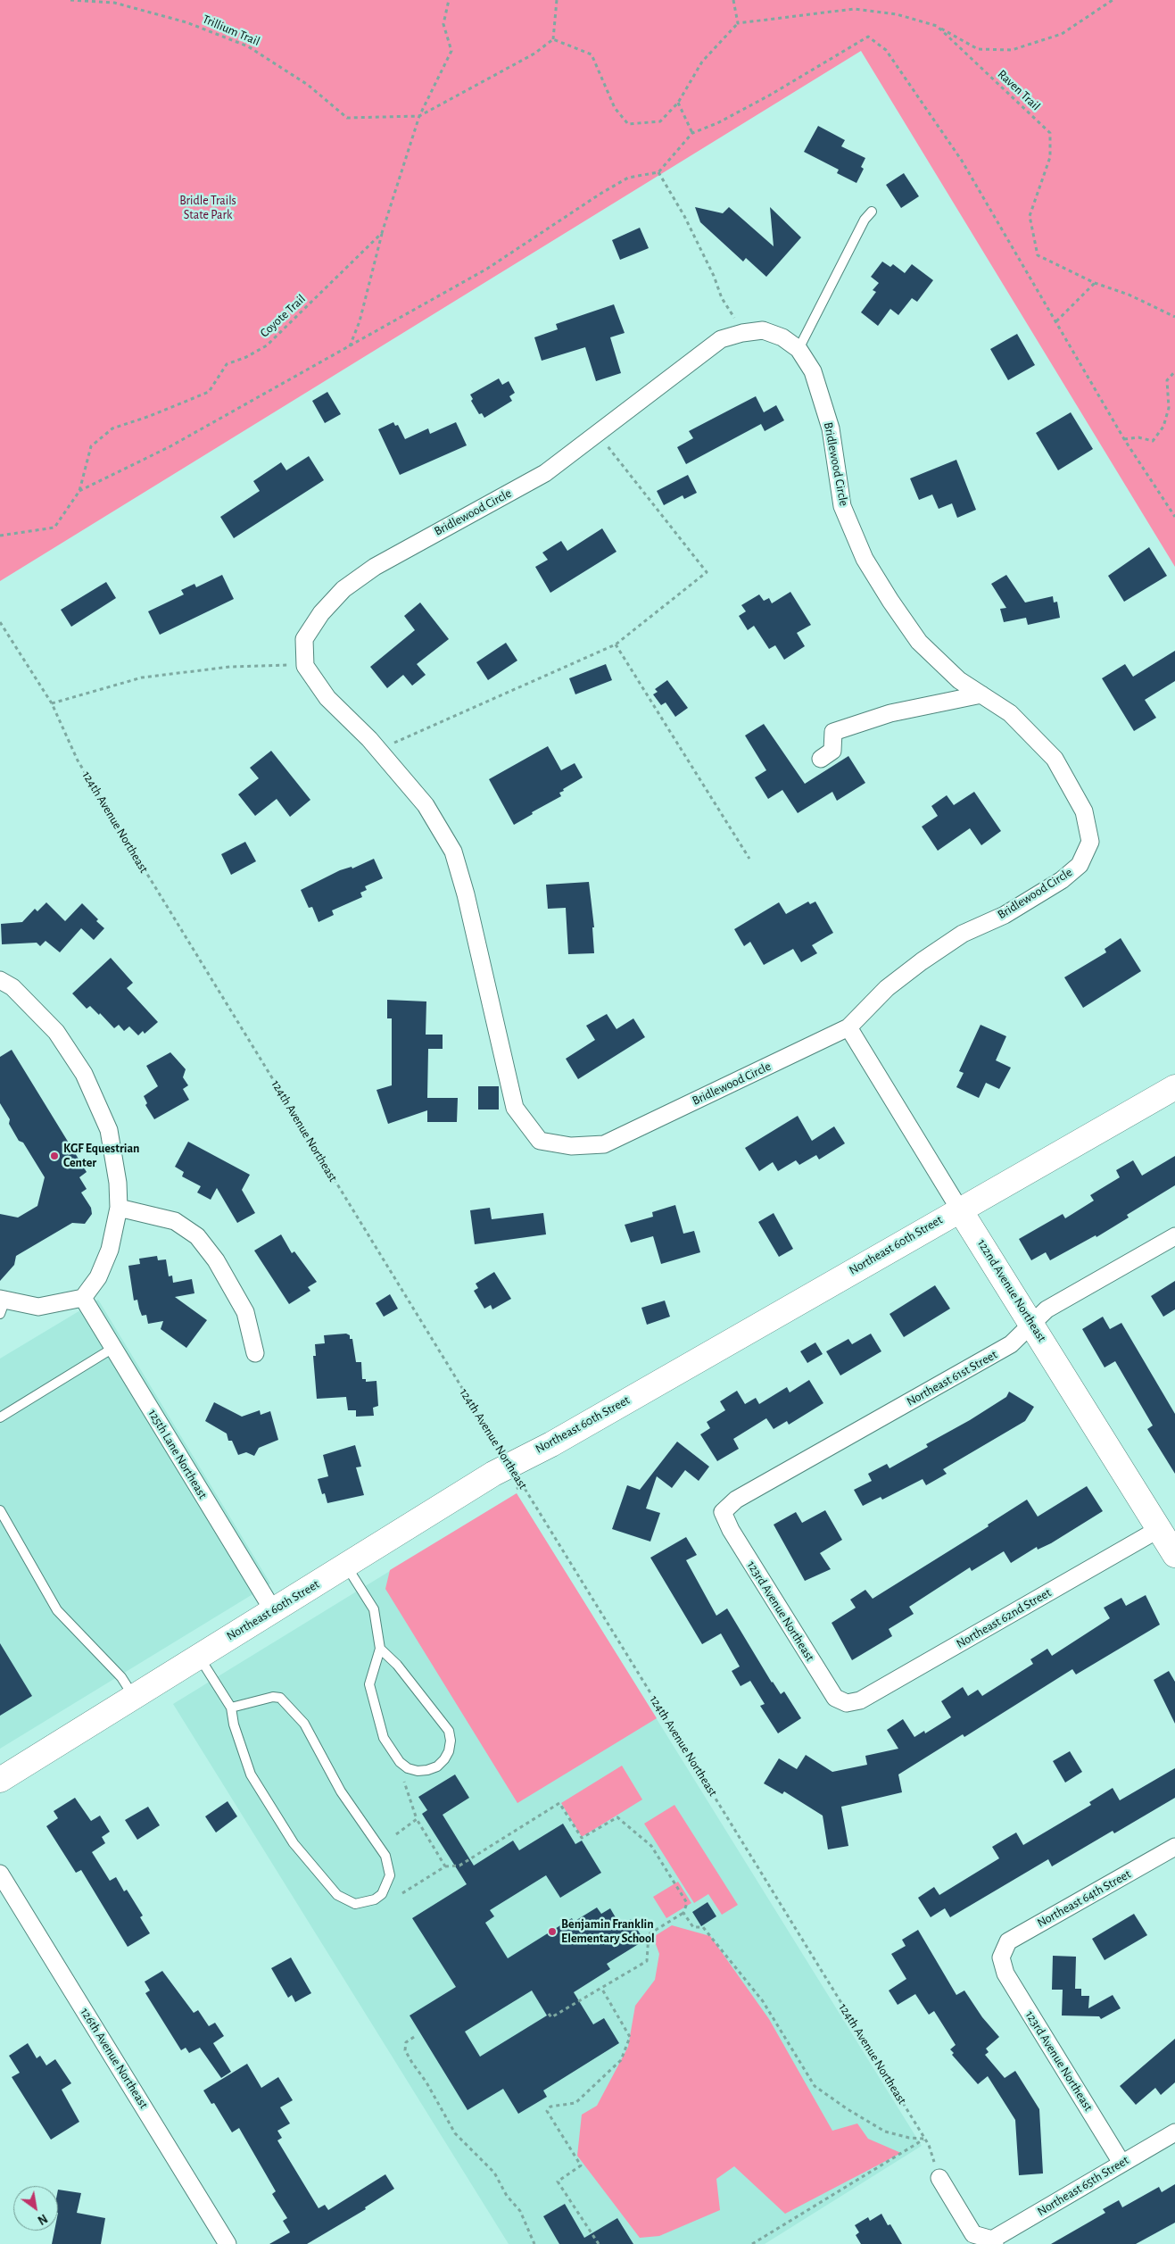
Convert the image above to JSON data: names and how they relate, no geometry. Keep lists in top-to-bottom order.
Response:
{
  "streets": {
    "street": [
      "Bridlewood Circle",
      "Northeast 60th Street",
      "122nd Avenue Northeast",
      "Northeast 61st Street",
      "125th Lane Northeast",
      "123rd Avenue Northeast",
      "Northeast 62nd Street",
      "Northeast 64th Street",
      "126th Avenue Northeast",
      "Northeast 65th Street"
    ],
    "path": [
      "Trillium Trail",
      "Raven Trail",
      "Coyote Trail",
      "124th Avenue Northeast"
    ]
  },
  "crossings": [
    ["Trillium Trail", "Coyote Trail"],
    ["Bridlewood Circle", "122nd Avenue Northeast"],
    ["124th Avenue Northeast", "Northeast 60th Street"],
    ["Northeast 60th Street", "122nd Avenue Northeast"],
    ["Northeast 60th Street", "125th Lane Northeast"],
    ["122nd Avenue Northeast", "Northeast 61st Street"],
    ["122nd Avenue Northeast", "Northeast 62nd Street"],
    ["Northeast 61st Street", "123rd Avenue Northeast"],
    ["123rd Avenue Northeast", "Northeast 62nd Street"],
    ["123rd Avenue Northeast", "Northeast 64th Street"],
    ["123rd Avenue Northeast", "Northeast 65th Street"]
  ],
  "parks": ["Bridle Trails State Park"],
  "places": ["KGF Equestrian Center", "Benjamin Franklin Elementary School"],
  "north": "bottom right"
}
